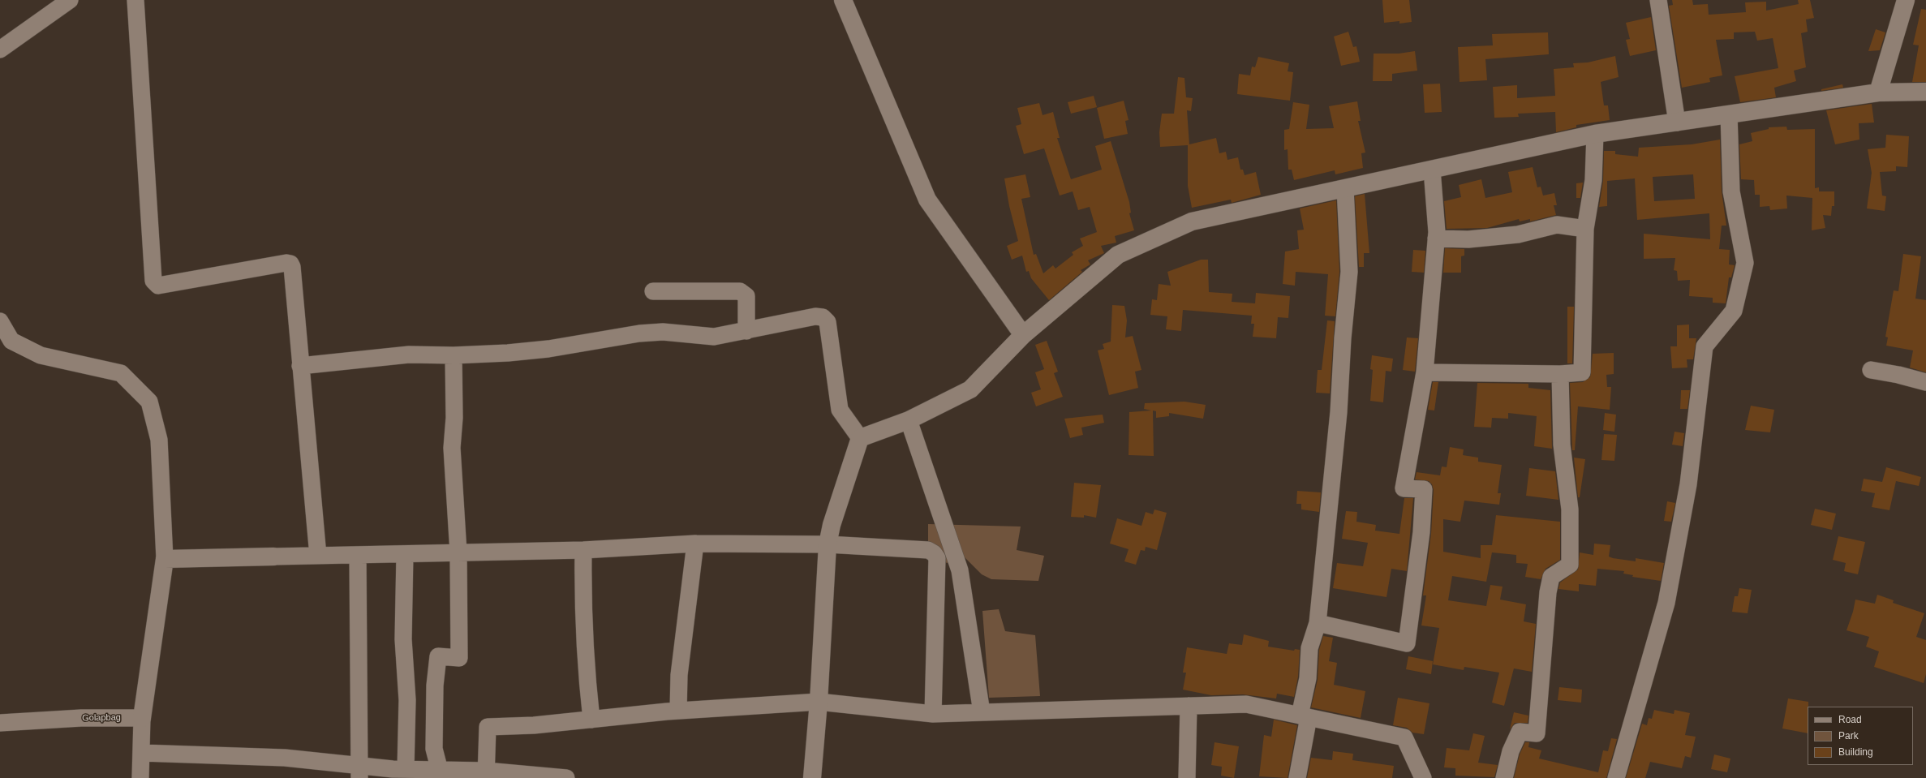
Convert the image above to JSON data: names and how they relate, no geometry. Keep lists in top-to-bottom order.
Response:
{
  "streets": {
    "street": ["Golapbag"]
  },
  "legend": ["Road", "Park", "Building"]
}
